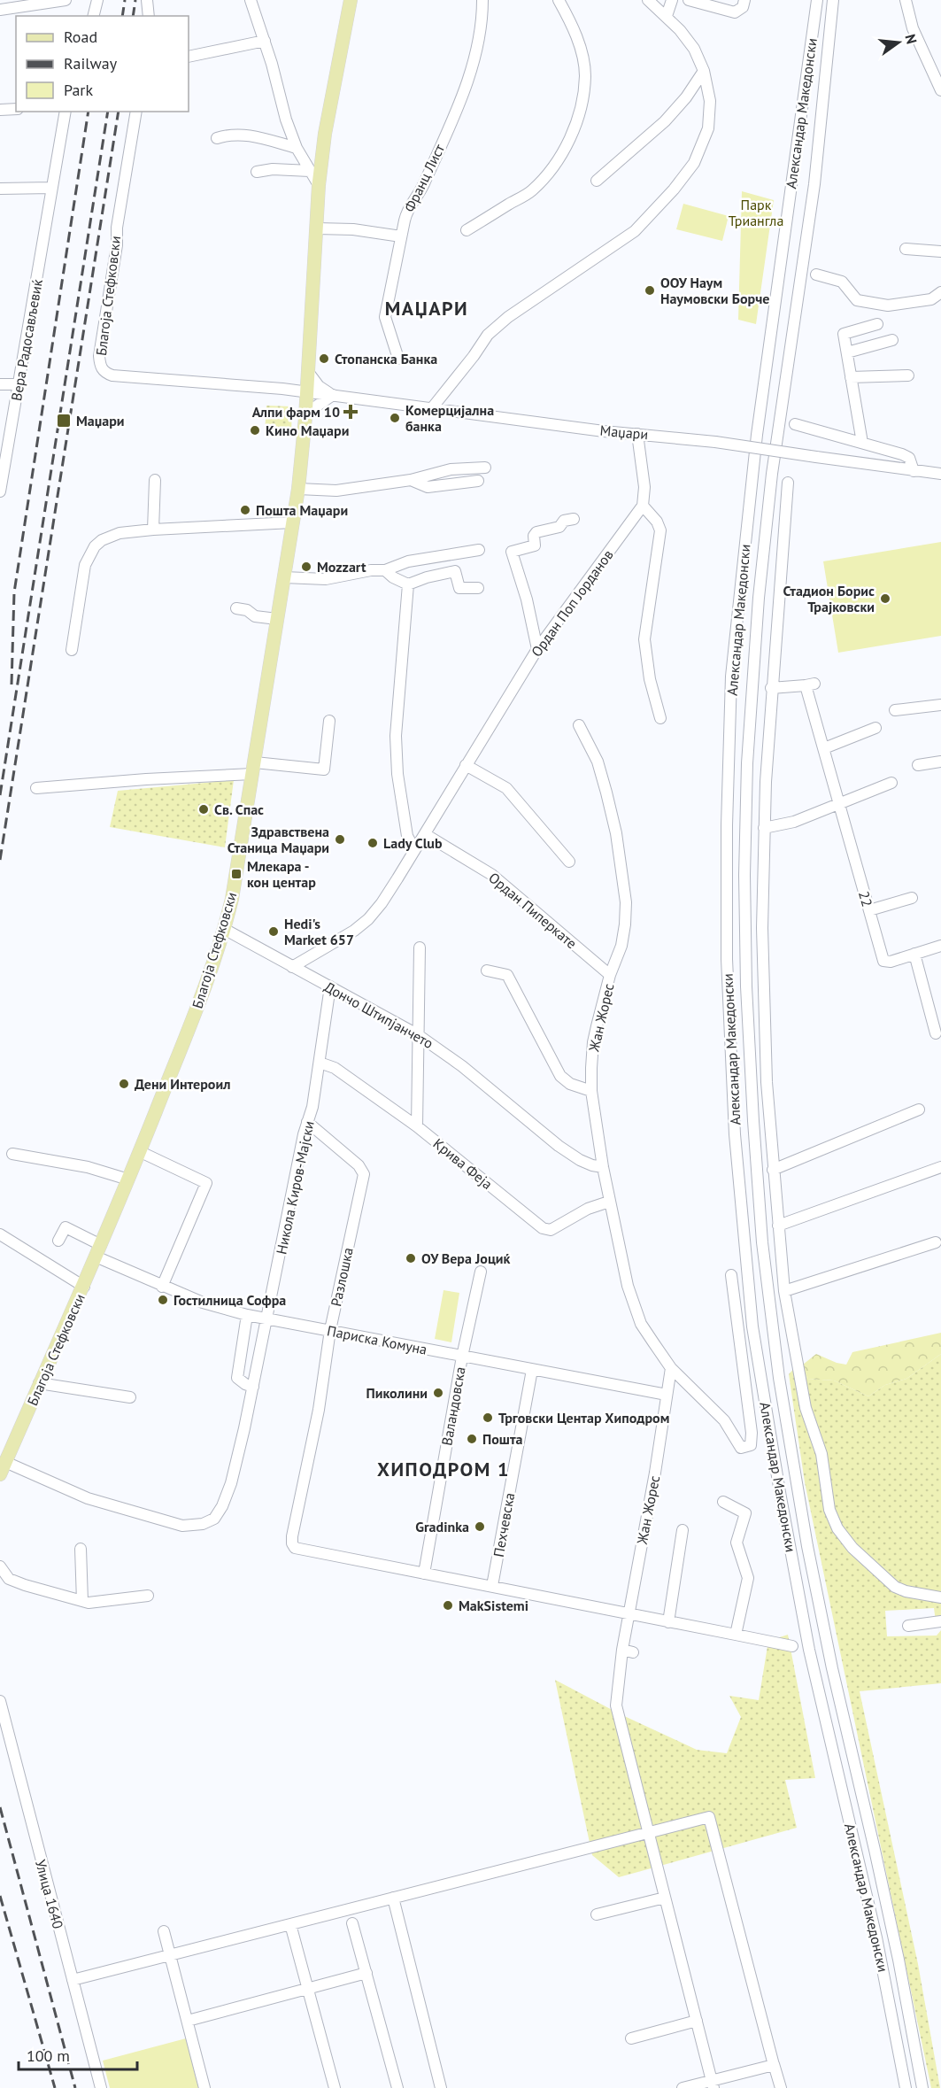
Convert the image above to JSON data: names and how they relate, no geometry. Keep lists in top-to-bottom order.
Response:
{
  "streets": {
    "main road": ["Благоја Стефковски"],
    "street": [
      "Александар Македонски",
      "Франц Лист",
      "Вера Радосављевиќ",
      "Маџари",
      "Ордан Поп Јорданов",
      "22",
      "Ордан Пиперкате",
      "Дончо Штипјанчето",
      "Жан Жорес",
      "Крива Феја",
      "Никола Киров-Мајски",
      "Разлошка",
      "Париска Комуна",
      "Валандовска",
      "Пехчевска",
      "Улица 1640"
    ]
  },
  "crossings": [
    ["Благоја Стефковски", "Маџари"],
    ["Благоја Стефковски", "Дончо Штипјанчето"],
    ["Благоја Стефковски", "Никола Киров-Мајски"],
    ["Благоја Стефковски", "Париска Комуна"],
    ["Ордан Поп Јорданов", "Ордан Пиперкате"],
    ["Ордан Поп Јорданов", "Дончо Штипјанчето"],
    ["Ордан Пиперкате", "Жан Жорес"],
    ["Дончо Штипјанчето", "Жан Жорес"],
    ["Дончо Штипјанчето", "Никола Киров-Мајски"],
    ["Жан Жорес", "Крива Феја"],
    ["Жан Жорес", "Париска Комуна"],
    ["Крива Феја", "Никола Киров-Мајски"],
    ["Никола Киров-Мајски", "Разлошка"],
    ["Никола Киров-Мајски", "Париска Комуна"],
    ["Разлошка", "Париска Комуна"],
    ["Разлошка", "Валандовска"],
    ["Париска Комуна", "Валандовска"],
    ["Париска Комуна", "Пехчевска"]
  ],
  "districts": ["МАЏАРИ", "ХИПОДРОМ 1"],
  "parks": ["Парк Триангла"],
  "places": {
    "other": [
      "ООУ Наум Наумовски Борче",
      "Стопанска Банка",
      "Комерцијална банка",
      "Кино Маџари",
      "Пошта Маџари",
      "Mozzart",
      "Стадион Борис Трајковски",
      "Св. Спас",
      "Здравствена Станица Маџари",
      "Lady Club",
      "Hedi's Market 657",
      "Дени Интероил",
      "ОУ Вера Јоциќ",
      "Гостилница Софра",
      "Пиколини",
      "Трговски Центар Хиподром",
      "Пошта",
      "Gradinka",
      "MakSistemi"
    ],
    "health": ["Алпи фарм 10"],
    "transit": ["Маџари", "Млекара - кон центар"]
  },
  "legend": ["Road", "Railway", "Park"],
  "scale_bar": "100 m",
  "north": "right"
}
